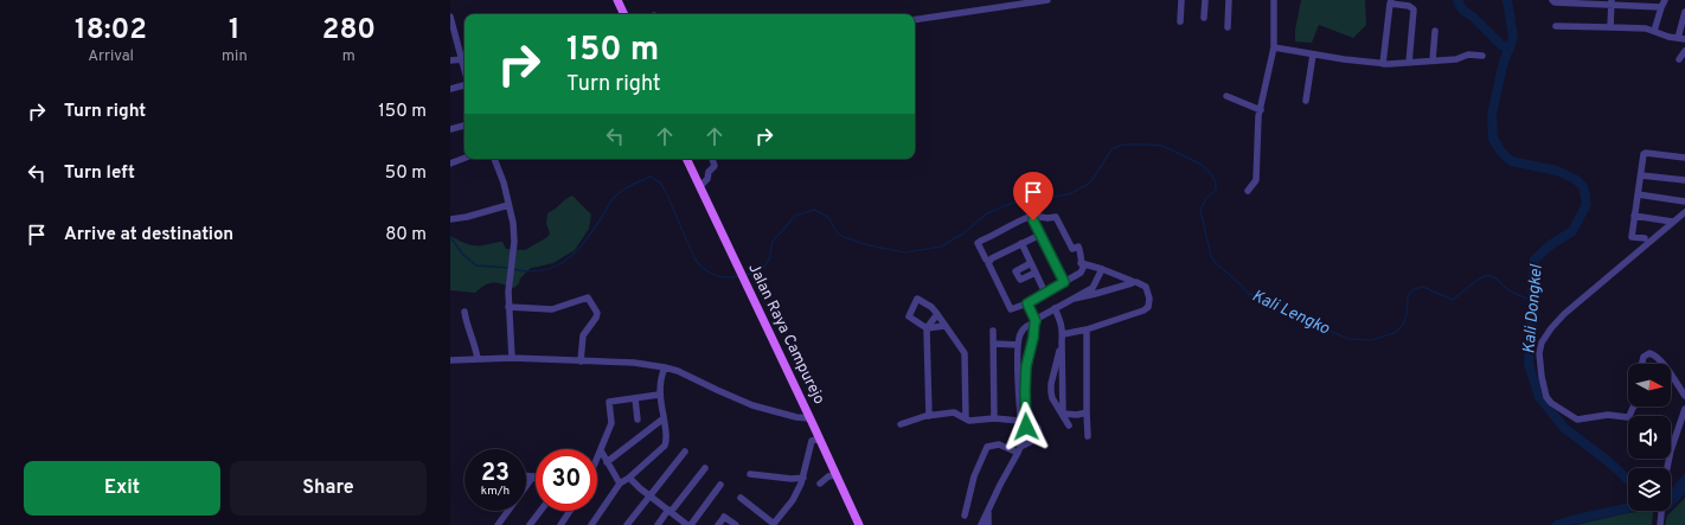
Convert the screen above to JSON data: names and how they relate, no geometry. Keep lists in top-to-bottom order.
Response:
{
  "streets": {
    "main road": ["Jalan Raya Campurejo"]
  },
  "water": ["Kali Dongkel", "Kali Lengko"],
  "north": "right",
  "page": {
    "eta": [
      "18:02",
      "Arrival",
      "1",
      "min",
      "280",
      "m"
    ],
    "turn": ["150 m", "Turn right"],
    "list": [
      {
        "name": "Turn right",
        "value": "150 m"
      },
      {
        "name": "Turn left",
        "value": "50 m"
      },
      {
        "name": "Arrive at destination",
        "value": "80 m"
      }
    ],
    "speed": "23 km/h",
    "limit": "30",
    "buttons": ["Exit", "Share"]
  }
}
